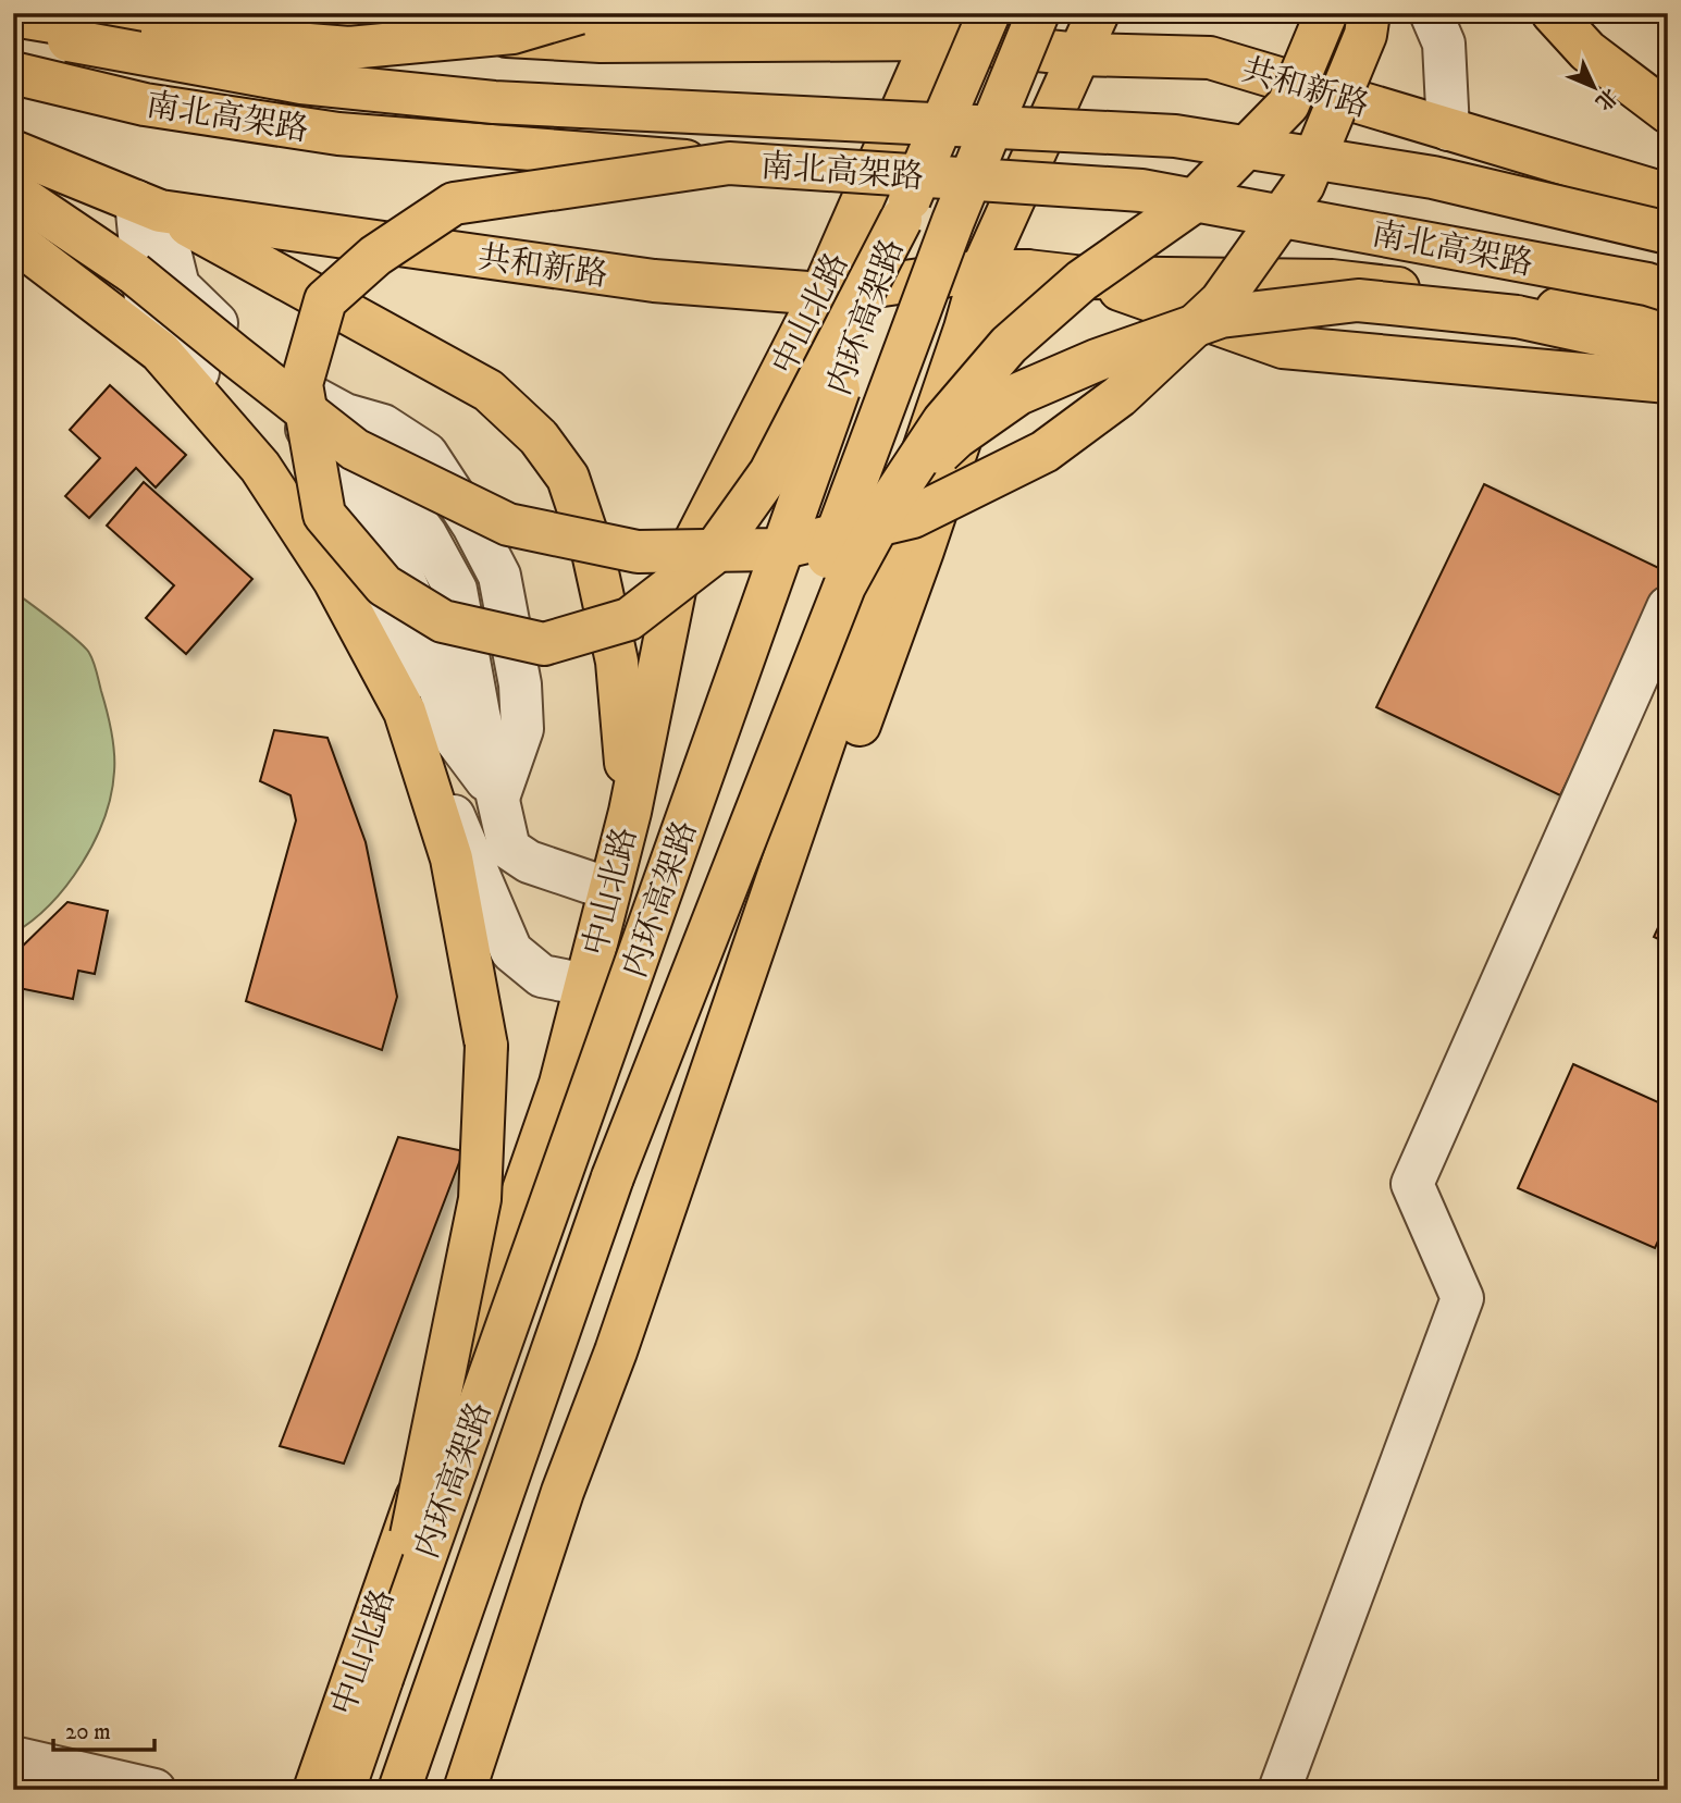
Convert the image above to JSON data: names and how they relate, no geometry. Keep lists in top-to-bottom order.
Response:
{
  "streets": {
    "main road": [
      "共和新路",
      "南北高架路",
      "中山北路",
      "内环高架路"
    ]
  },
  "crossings": [
    ["共和新路", "中山北路"]
  ],
  "scale_bar": "20 m",
  "north": "bottom right"
}
